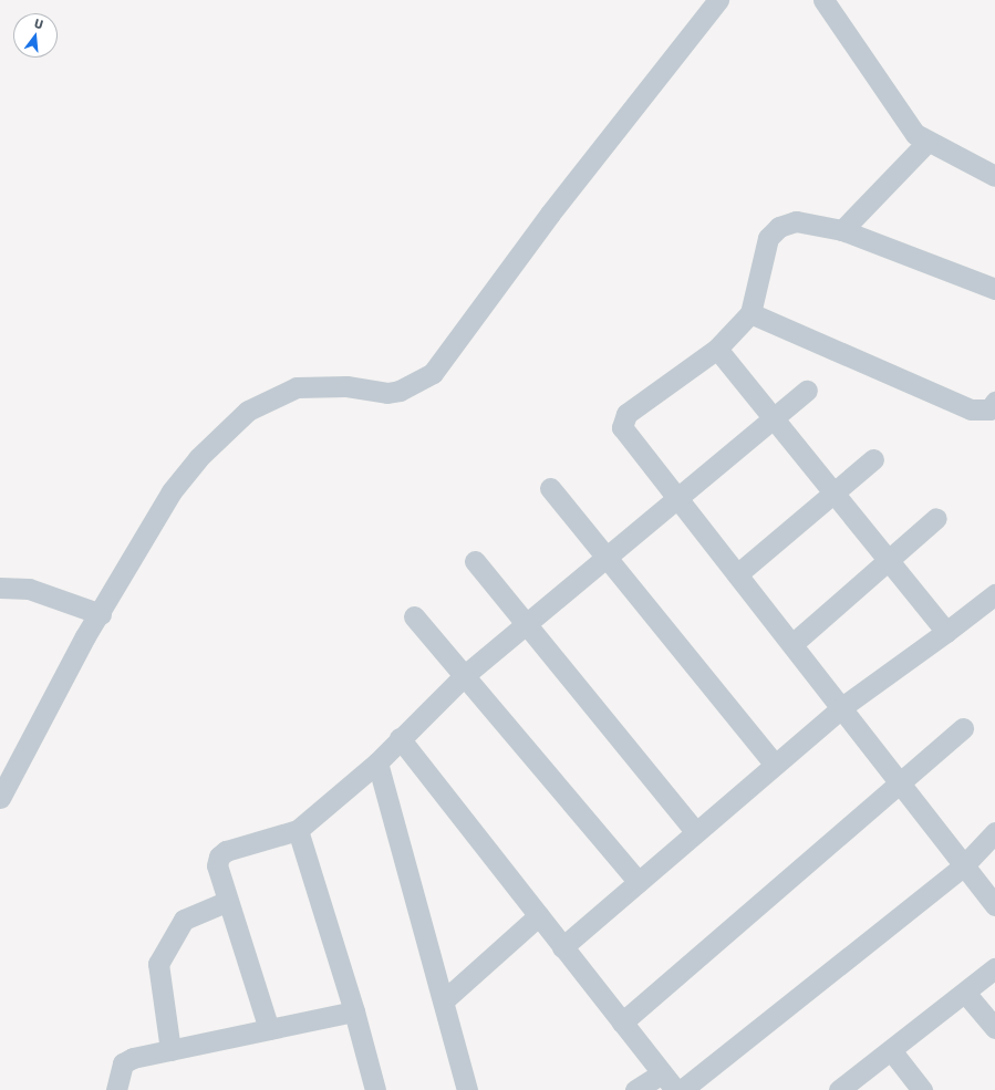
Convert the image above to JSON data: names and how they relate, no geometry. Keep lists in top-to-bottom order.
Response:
{
  "north": "top"
}
